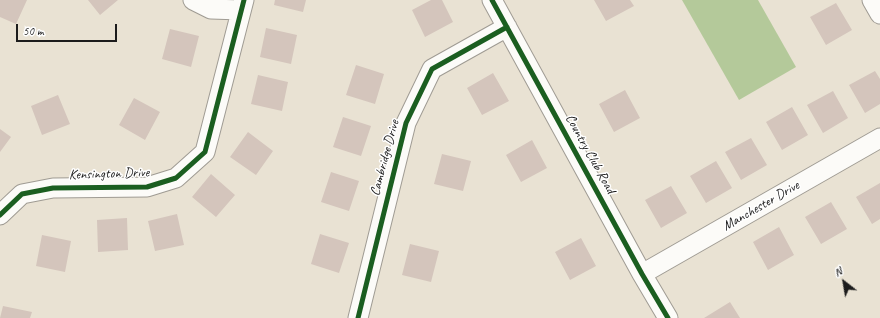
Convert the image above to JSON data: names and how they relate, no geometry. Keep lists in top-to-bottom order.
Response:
{
  "streets": {
    "street": [
      "Country Club Road",
      "Cambridge Drive",
      "Kensington Drive",
      "Manchester Drive"
    ]
  },
  "crossings": [
    ["Country Club Road", "Cambridge Drive"],
    ["Country Club Road", "Manchester Drive"]
  ],
  "scale_bar": "50 m",
  "north": "top left"
}
